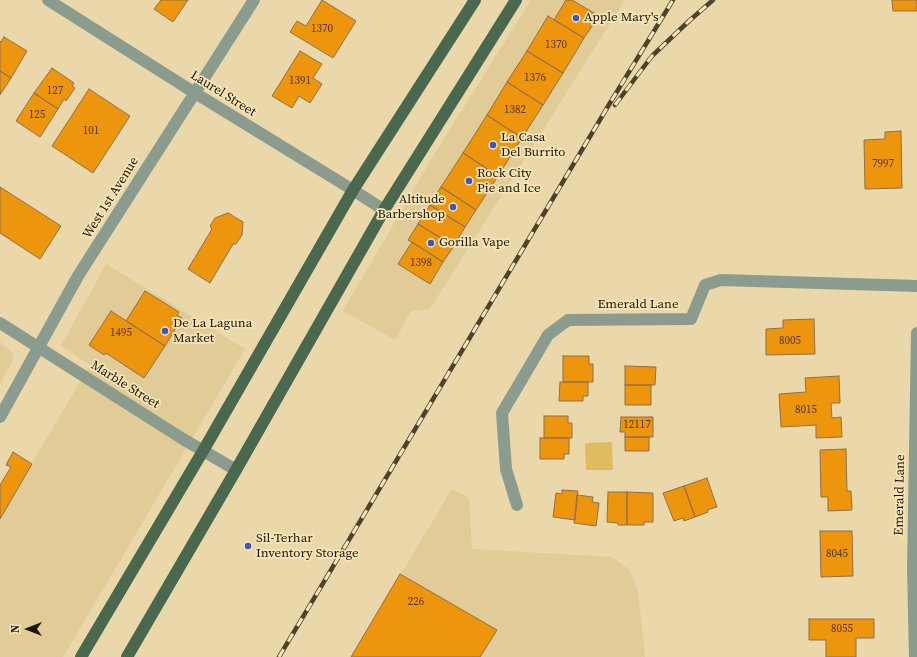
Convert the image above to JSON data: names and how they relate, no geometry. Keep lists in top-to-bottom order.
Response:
{
  "streets": {
    "street": [
      "Laurel Street",
      "West 1st Avenue",
      "Emerald Lane",
      "Marble Street"
    ]
  },
  "crossings": [
    ["Laurel Street", "West 1st Avenue"],
    ["West 1st Avenue", "Marble Street"]
  ],
  "places": [
    "Apple Mary's",
    "La Casa Del Burrito",
    "Rock City Pie and Ice",
    "Altitude Barbershop",
    "Gorilla Vape",
    "De La Laguna Market",
    "Sil-Terhar Inventory Storage"
  ],
  "house_numbers": [
    "1370",
    "1370",
    "1376",
    "1391",
    "127",
    "1382",
    "125",
    "101",
    "7997",
    "1398",
    "1495",
    "8005",
    "8015",
    "12117",
    "8045",
    "226",
    "8055"
  ],
  "north": "left"
}
